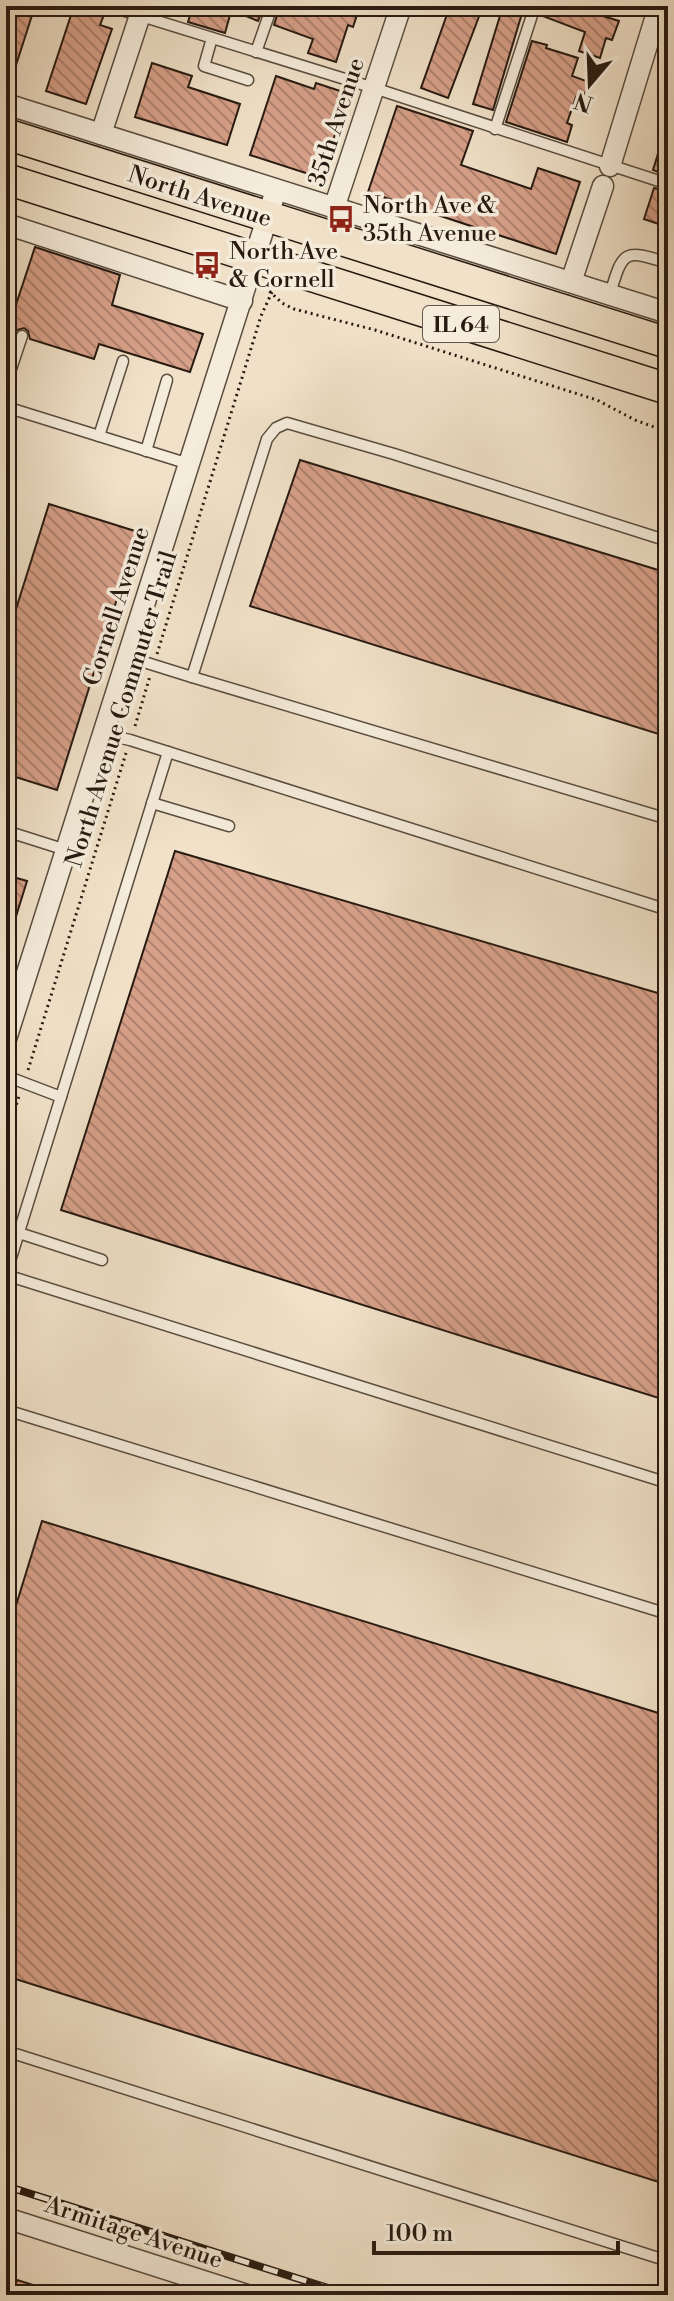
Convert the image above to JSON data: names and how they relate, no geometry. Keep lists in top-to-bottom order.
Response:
{
  "streets": {
    "main road": ["North Avenue", "IL 64"],
    "street": ["35th Avenue", "Cornell Avenue", "Armitage Avenue"],
    "path": ["North Avenue Commuter Trail"]
  },
  "crossings": [
    ["35th Avenue", "North Avenue"],
    ["North Avenue", "Cornell Avenue"]
  ],
  "places": {
    "bus stop": ["North Ave & 35th Avenue", "North Ave & Cornell"]
  },
  "scale_bar": "100 m",
  "north": "bottom"
}
